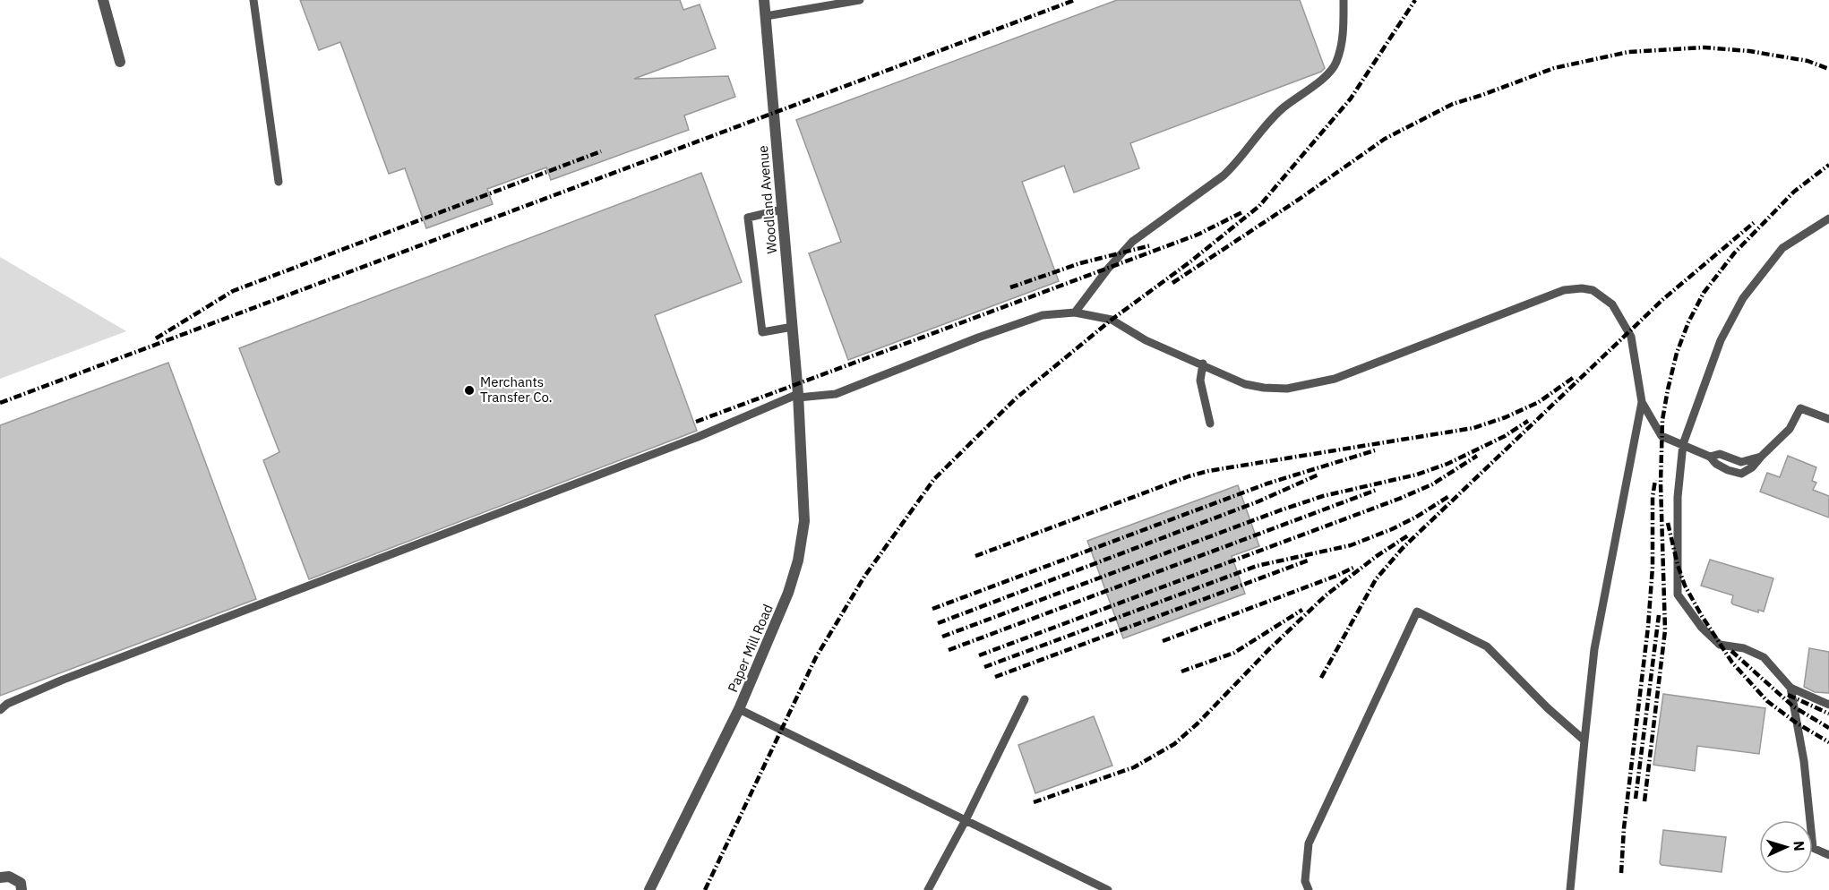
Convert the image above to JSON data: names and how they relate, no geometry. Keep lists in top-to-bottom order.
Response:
{
  "streets": {
    "street": ["Woodland Avenue", "Paper Mill Road"]
  },
  "crossings": [
    ["Woodland Avenue", "Paper Mill Road"]
  ],
  "places": ["Merchants Transfer Co."],
  "north": "right"
}
